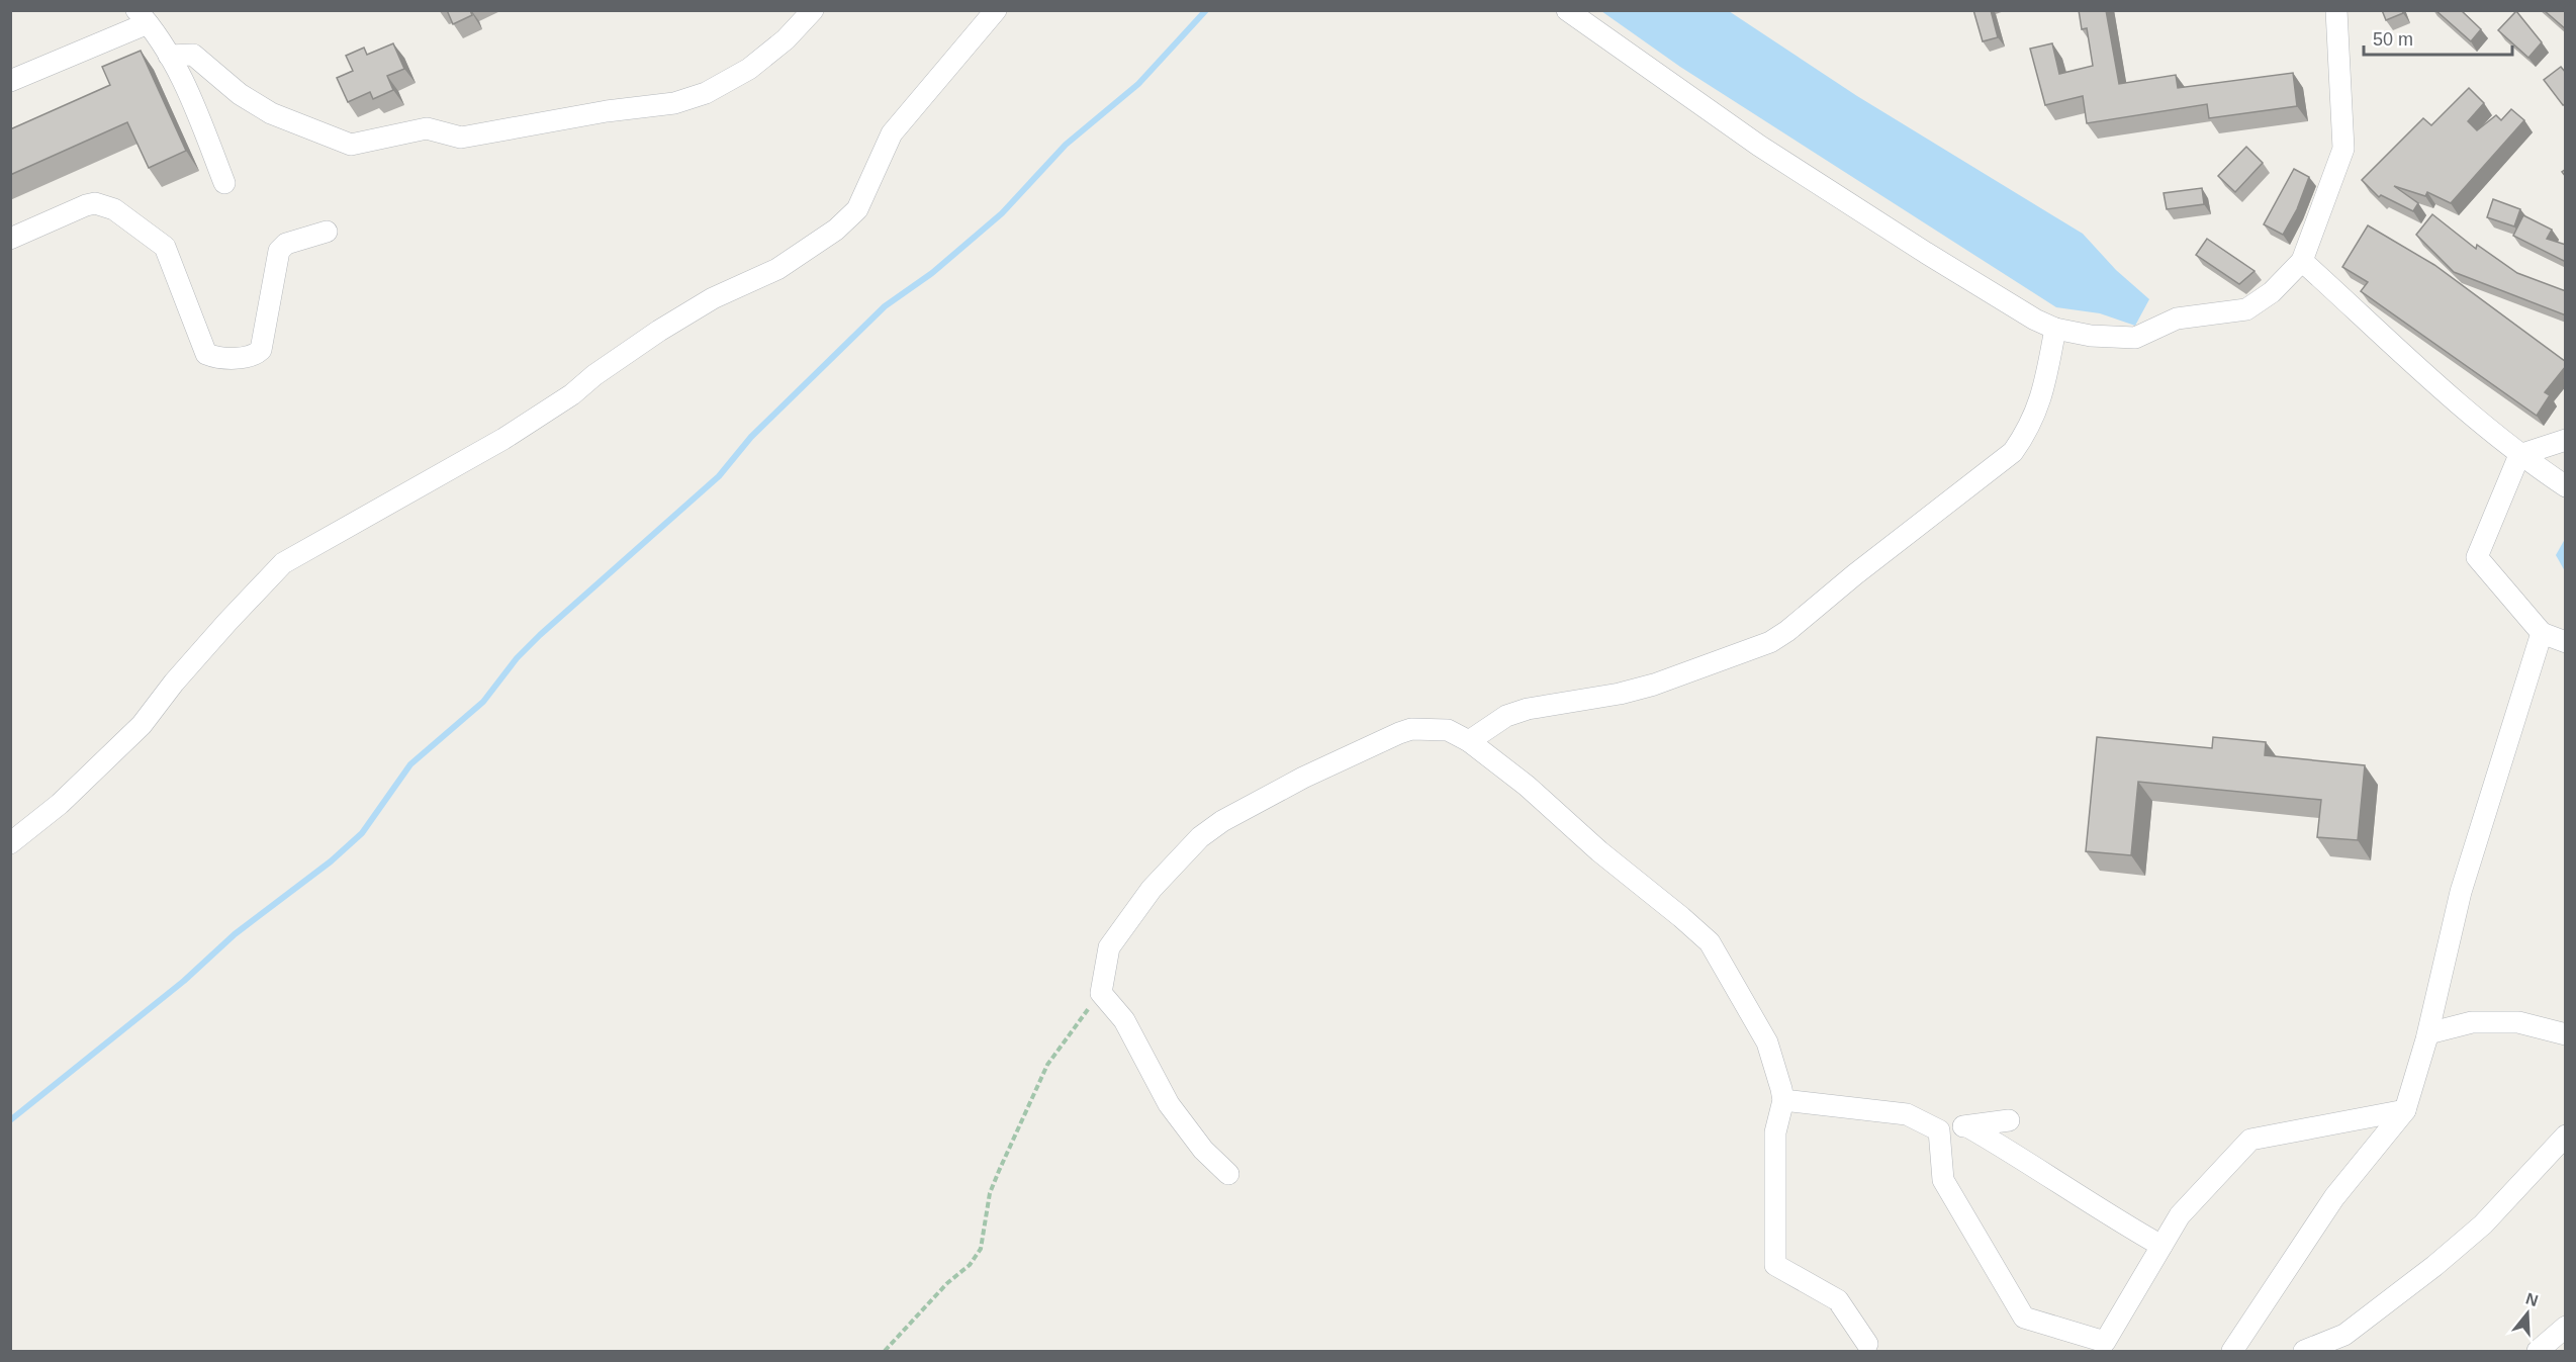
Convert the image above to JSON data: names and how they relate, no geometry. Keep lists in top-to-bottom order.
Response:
{
  "scale_bar": "50 m",
  "north": "top"
}
